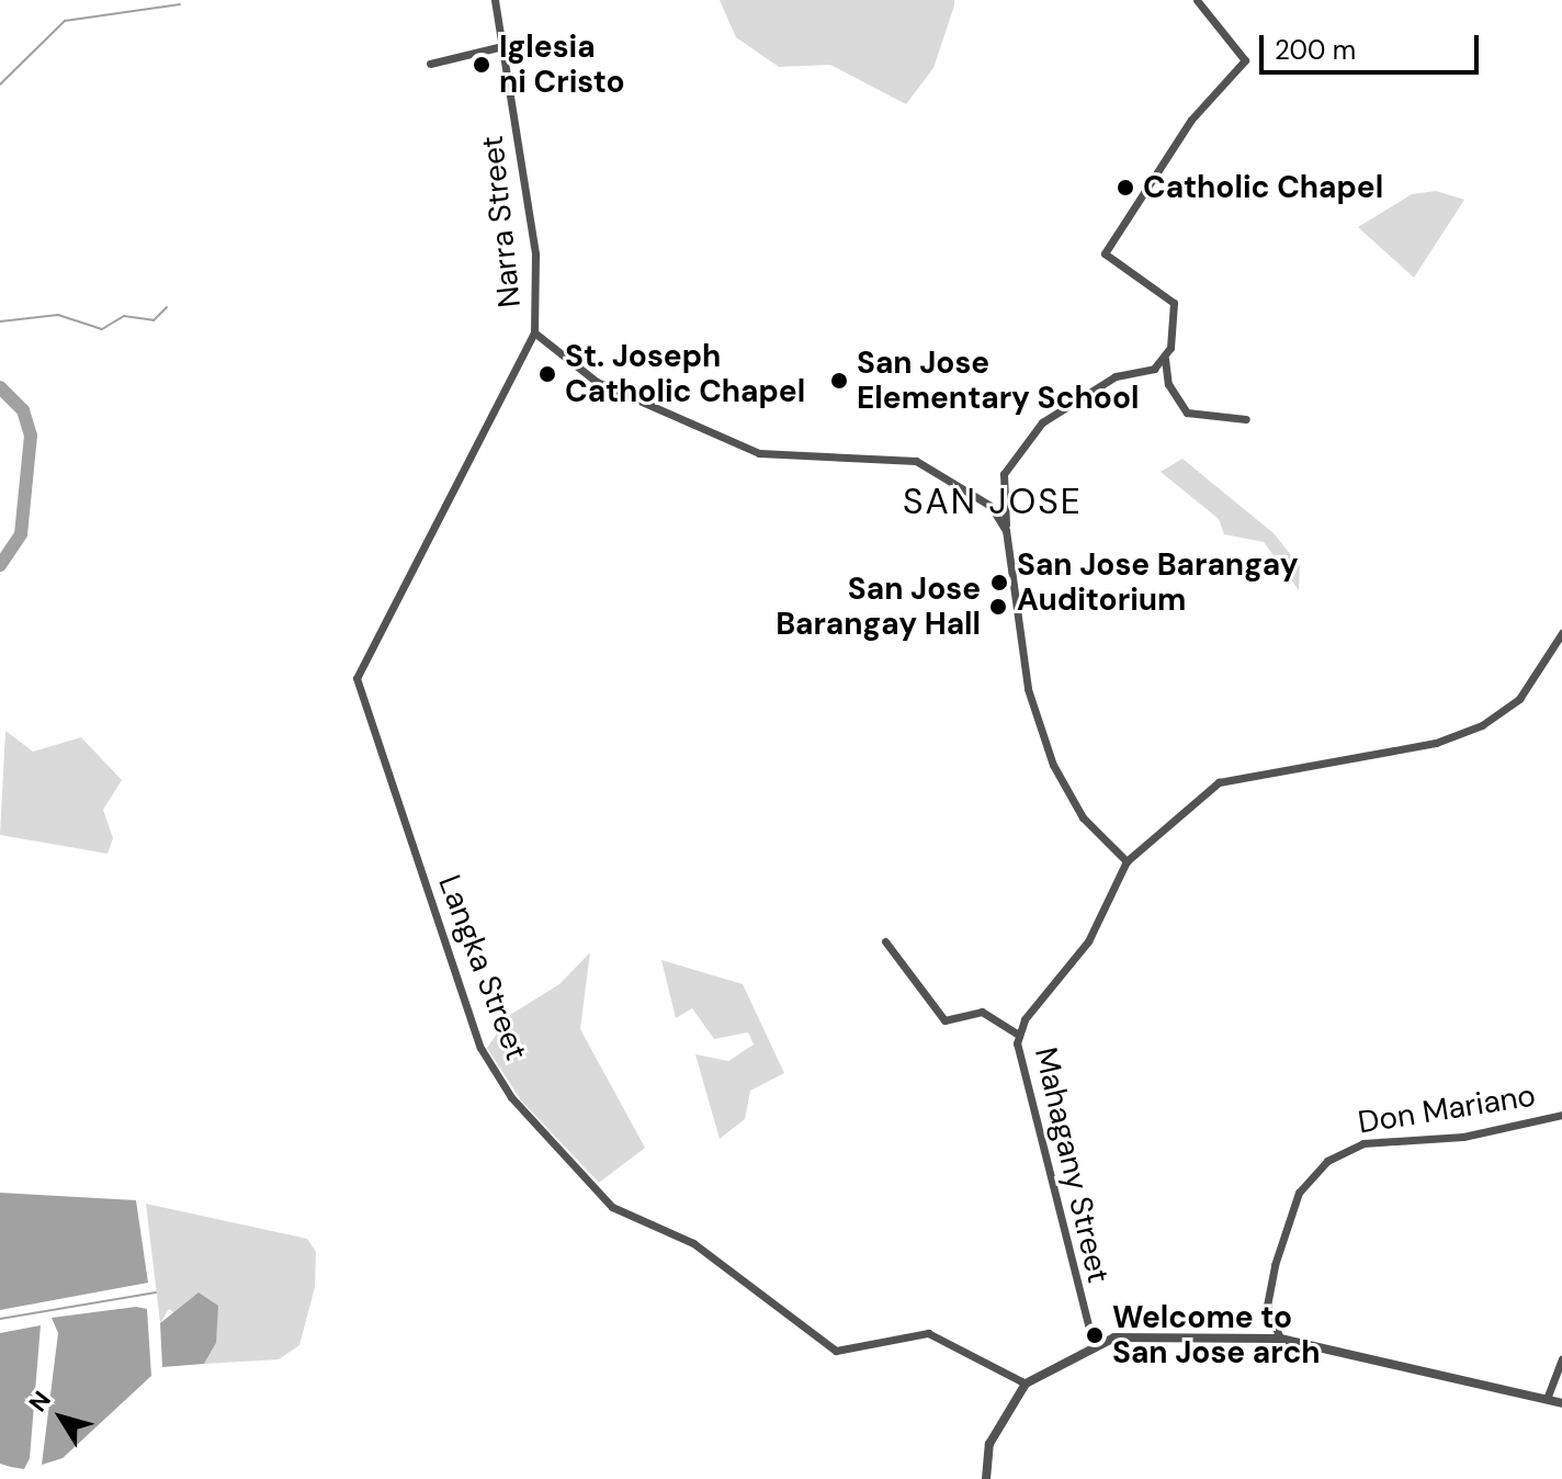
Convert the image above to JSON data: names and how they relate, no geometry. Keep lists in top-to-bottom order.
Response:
{
  "streets": {
    "street": [
      "Narra Street",
      "Langka Street",
      "Don Mariano",
      "Mahagany Street"
    ]
  },
  "crossings": [
    ["Narra Street", "Langka Street"],
    ["Narra Street", "Mahagany Street"]
  ],
  "districts": ["SAN JOSE"],
  "places": [
    "Iglesia ni Cristo",
    "Catholic Chapel",
    "St. Joseph Catholic Chapel",
    "San Jose Elementary School",
    "San Jose Barangay Auditorium",
    "San Jose Barangay Hall",
    "Welcome to San Jose arch"
  ],
  "scale_bar": "200 m",
  "north": "top left"
}
